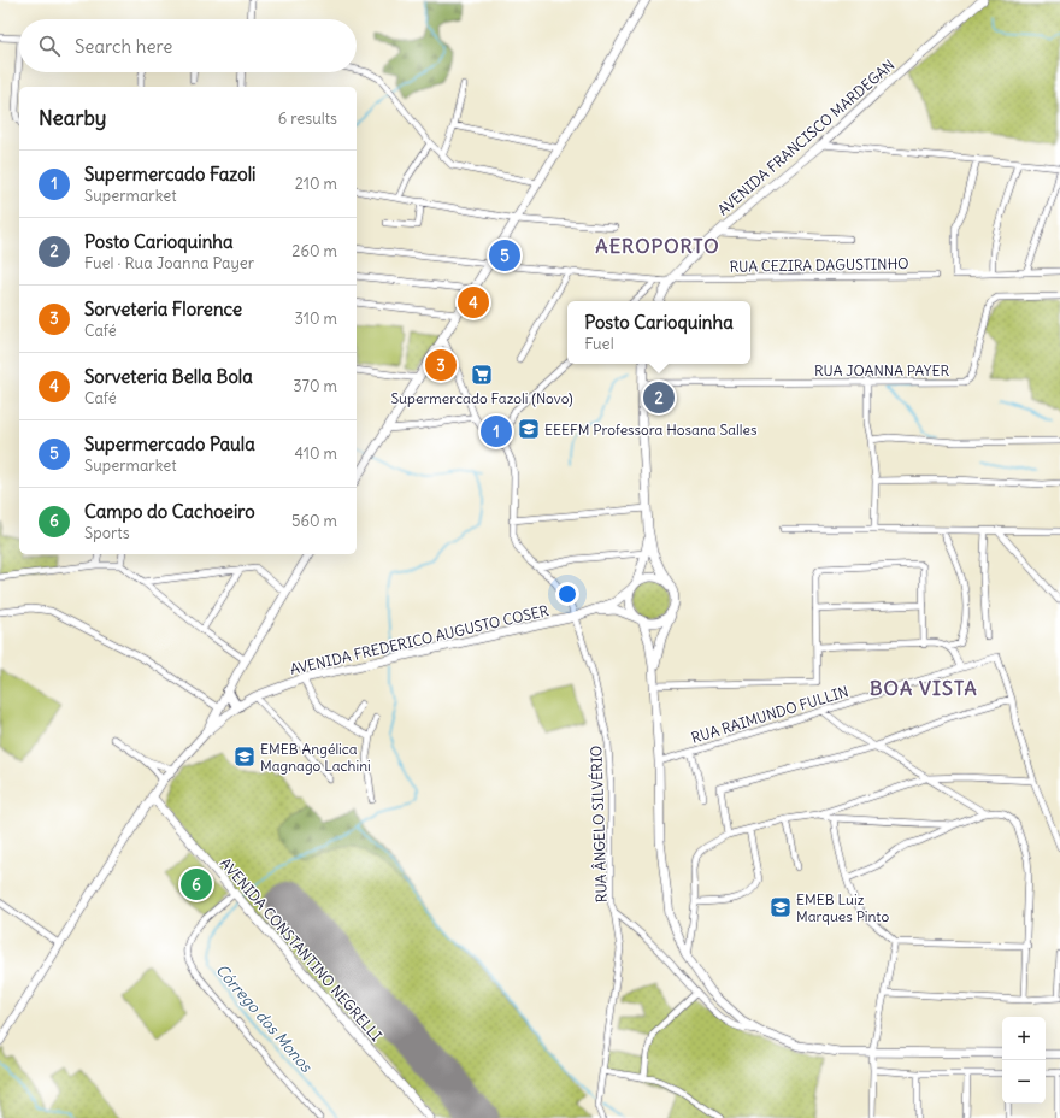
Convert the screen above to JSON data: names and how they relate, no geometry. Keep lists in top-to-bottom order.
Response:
{
  "streets": {
    "main road": ["AVENIDA FRANCISCO MARDEGAN", "AVENIDA FREDERICO AUGUSTO COSER", "AVENIDA CONSTANTINO NEGRELLI"],
    "street": [
      "RUA CEZIRA DAGUSTINHO",
      "RUA JOANNA PAYER",
      "RUA RAIMUNDO FULLIN",
      "RUA ÂNGELO SILVÉRIO"
    ]
  },
  "crossings": [
    ["AVENIDA FRANCISCO MARDEGAN", "RUA CEZIRA DAGUSTINHO"],
    ["AVENIDA FREDERICO AUGUSTO COSER", "RUA ÂNGELO SILVÉRIO"],
    ["AVENIDA FREDERICO AUGUSTO COSER", "AVENIDA CONSTANTINO NEGRELLI"]
  ],
  "districts": ["AEROPORTO", "BOA VISTA"],
  "water": ["Córrego dos Monos"],
  "places": {
    "supermarket": ["Supermercado Fazoli (Novo)"],
    "school or university": ["EEEFM Professora Hosana Salles", "EMEB Angélica Magnago Lachini", "EMEB Luiz Marques Pinto"]
  },
  "page": {
    "search": "Search here",
    "heading": ["Nearby", "6 results"],
    "list": [
      {
        "mark": "1",
        "name": "Supermercado Fazoli",
        "note": "Supermarket",
        "value": "210 m"
      },
      {
        "mark": "2",
        "name": "Posto Carioquinha",
        "note": "Fuel · Rua Joanna Payer",
        "value": "260 m"
      },
      {
        "mark": "3",
        "name": "Sorveteria Florence",
        "note": "Café",
        "value": "310 m"
      },
      {
        "mark": "4",
        "name": "Sorveteria Bella Bola",
        "note": "Café",
        "value": "370 m"
      },
      {
        "mark": "5",
        "name": "Supermercado Paula",
        "note": "Supermarket",
        "value": "410 m"
      },
      {
        "mark": "6",
        "name": "Campo do Cachoeiro",
        "note": "Sports",
        "value": "560 m"
      }
    ],
    "pins": [
      "5",
      "4",
      "3",
      "2",
      "1",
      "6"
    ],
    "popup": ["Posto Carioquinha", "Fuel"],
    "map_buttons": ["+", "−"]
  }
}
